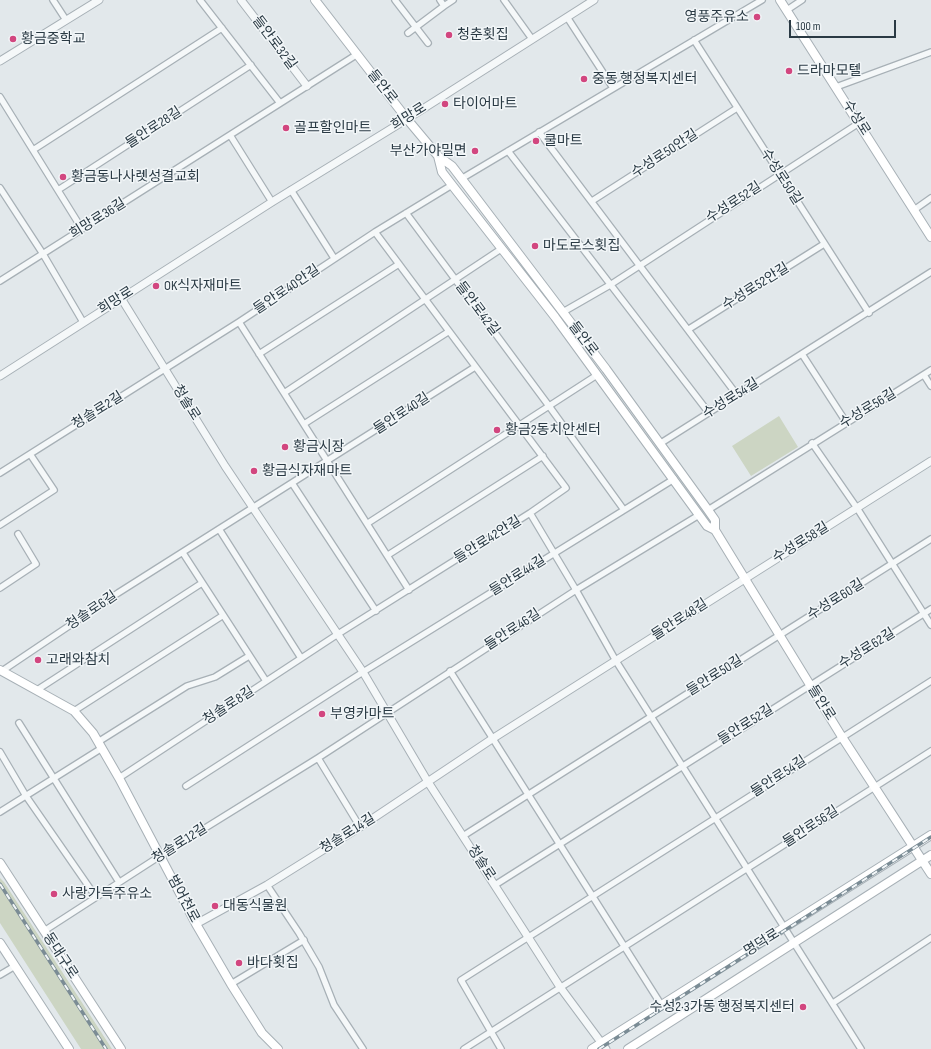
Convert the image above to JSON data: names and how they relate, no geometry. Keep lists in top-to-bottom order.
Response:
{
  "streets": {
    "main road": [
      "들안로",
      "수성로",
      "범어천로",
      "명덕로",
      "동대구로"
    ],
    "street": [
      "들안로32길",
      "희망로",
      "들안로28길",
      "수성로50안길",
      "수성로50길",
      "수성로52길",
      "희망로36길",
      "수성로52안길",
      "들안로40안길",
      "들안로42길",
      "수성로54길",
      "청솔로",
      "수성로56길",
      "청솔로2길",
      "들안로40길",
      "들안로42안길",
      "수성로58길",
      "들안로44길",
      "수성로60길",
      "청솔로6길",
      "들안로48길",
      "들안로46길",
      "수성로62길",
      "들안로50길",
      "청솔로8길",
      "들안로52길",
      "들안로54길",
      "들안로56길",
      "청솔로14길",
      "청솔로12길"
    ]
  },
  "crossings": [
    ["들안로", "희망로"],
    ["들안로", "수성로52길"],
    ["들안로", "수성로54길"],
    ["들안로", "수성로56길"],
    ["들안로", "수성로58길"],
    ["들안로", "들안로44길"],
    ["들안로", "수성로60길"],
    ["들안로", "들안로48길"],
    ["들안로", "들안로46길"],
    ["들안로", "수성로62길"],
    ["들안로", "들안로50길"],
    ["들안로", "들안로52길"],
    ["들안로", "들안로54길"],
    ["들안로", "들안로56길"],
    ["들안로", "명덕로"],
    ["희망로", "희망로36길"],
    ["희망로", "청솔로"],
    ["수성로", "수성로52길"],
    ["수성로50안길", "수성로50길"],
    ["수성로50길", "수성로52길"],
    ["수성로50길", "수성로52안길"],
    ["수성로50길", "수성로54길"],
    ["들안로40안길", "청솔로"],
    ["들안로40안길", "청솔로2길"],
    ["들안로42길", "들안로44길"],
    ["청솔로", "청솔로2길"],
    ["청솔로", "들안로42안길"],
    ["청솔로", "들안로44길"],
    ["청솔로", "청솔로6길"],
    ["청솔로", "들안로48길"],
    ["청솔로", "들안로46길"],
    ["청솔로", "들안로50길"],
    ["청솔로", "청솔로8길"],
    ["청솔로", "들안로52길"],
    ["청솔로", "들안로54길"],
    ["청솔로", "들안로56길"],
    ["청솔로", "청솔로14길"],
    ["청솔로", "청솔로12길"],
    ["청솔로", "명덕로"],
    ["들안로42안길", "청솔로8길"],
    ["수성로58길", "들안로48길"],
    ["수성로60길", "들안로50길"],
    ["청솔로6길", "범어천로"],
    ["들안로48길", "청솔로14길"],
    ["들안로46길", "청솔로12길"],
    ["수성로62길", "들안로52길"],
    ["청솔로8길", "범어천로"],
    ["들안로54길", "들안로56길"],
    ["청솔로14길", "범어천로"],
    ["청솔로12길", "범어천로"],
    ["청솔로12길", "동대구로"]
  ],
  "places": [
    "영풍주유소",
    "청춘횟집",
    "황금중학교",
    "드라마모텔",
    "중동 행정복지센터",
    "타이어마트",
    "골프할인마트",
    "쿨마트",
    "부산가야밀면",
    "황금동나사렛성결교회",
    "마도로스횟집",
    "OK식자재마트",
    "황금2동치안센터",
    "황금시장",
    "황금식자재마트",
    "고래와참치",
    "부영카마트",
    "사랑가득주유소",
    "대동식물원",
    "바다횟집",
    "수성2·3가동 행정복지센터"
  ],
  "scale_bar": "100 m"
}
